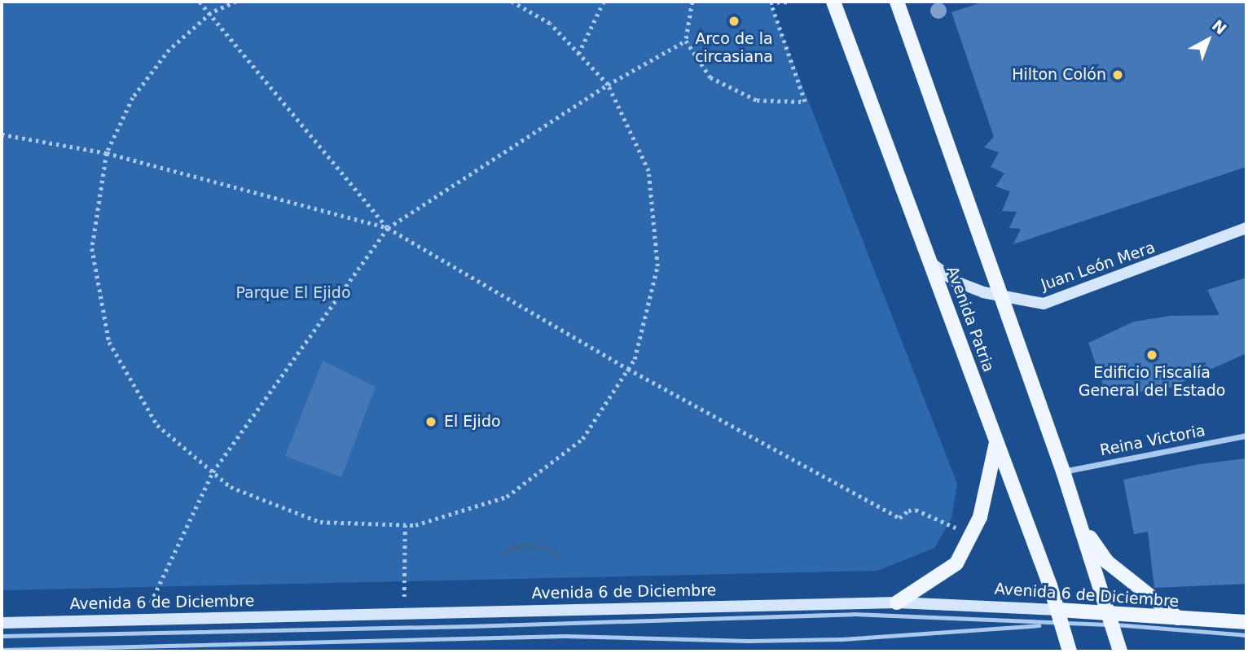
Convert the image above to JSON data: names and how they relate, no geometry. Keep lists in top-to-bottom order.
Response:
{
  "streets": {
    "main road": ["Juan León Mera", "Avenida Patria", "Avenida 6 de Diciembre"],
    "street": ["Reina Victoria"]
  },
  "crossings": [
    ["Juan León Mera", "Avenida Patria"],
    ["Avenida Patria", "Avenida 6 de Diciembre"]
  ],
  "parks": ["Parque El Ejido"],
  "places": [
    "Arco de la circasiana",
    "Hilton Colón",
    "Edificio Fiscalía General del Estado",
    "El Ejido"
  ],
  "north": "top right"
}
